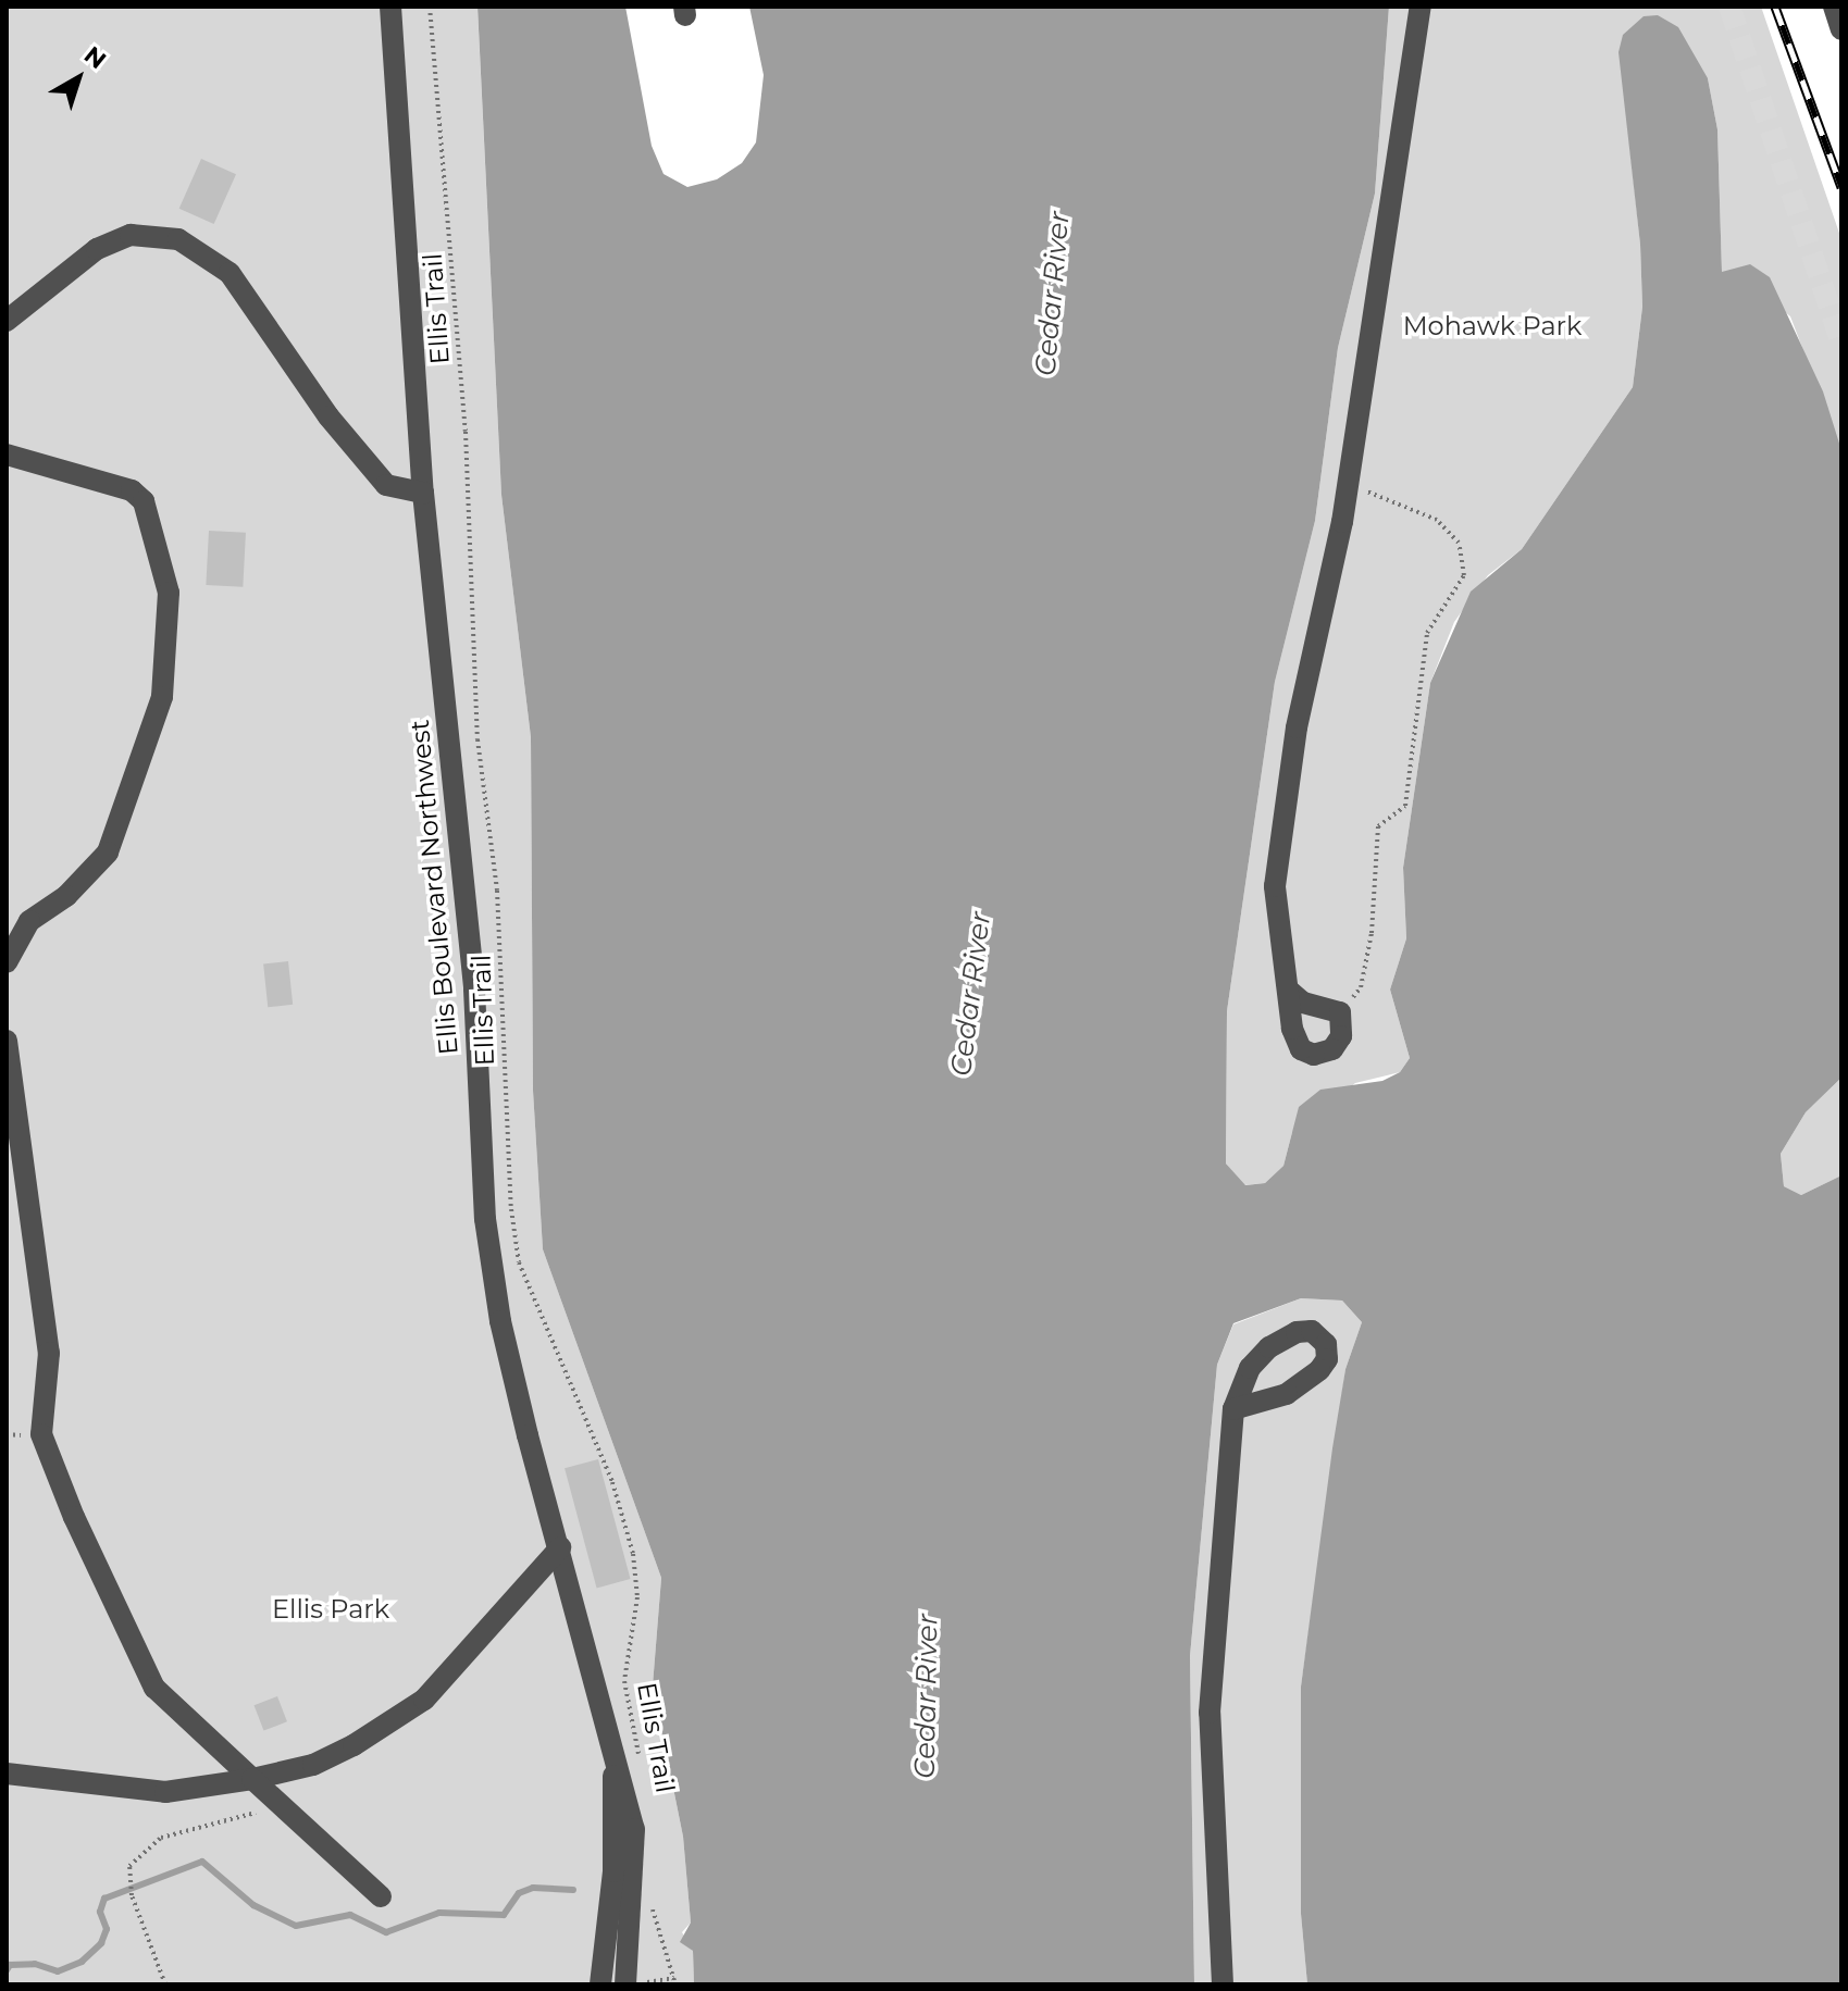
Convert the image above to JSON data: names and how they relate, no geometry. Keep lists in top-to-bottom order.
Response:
{
  "streets": {
    "street": ["Ellis Boulevard Northwest"],
    "path": ["Ellis Trail"]
  },
  "water": ["Cedar River"],
  "parks": ["Mohawk Park", "Ellis Park"],
  "north": "top right"
}
